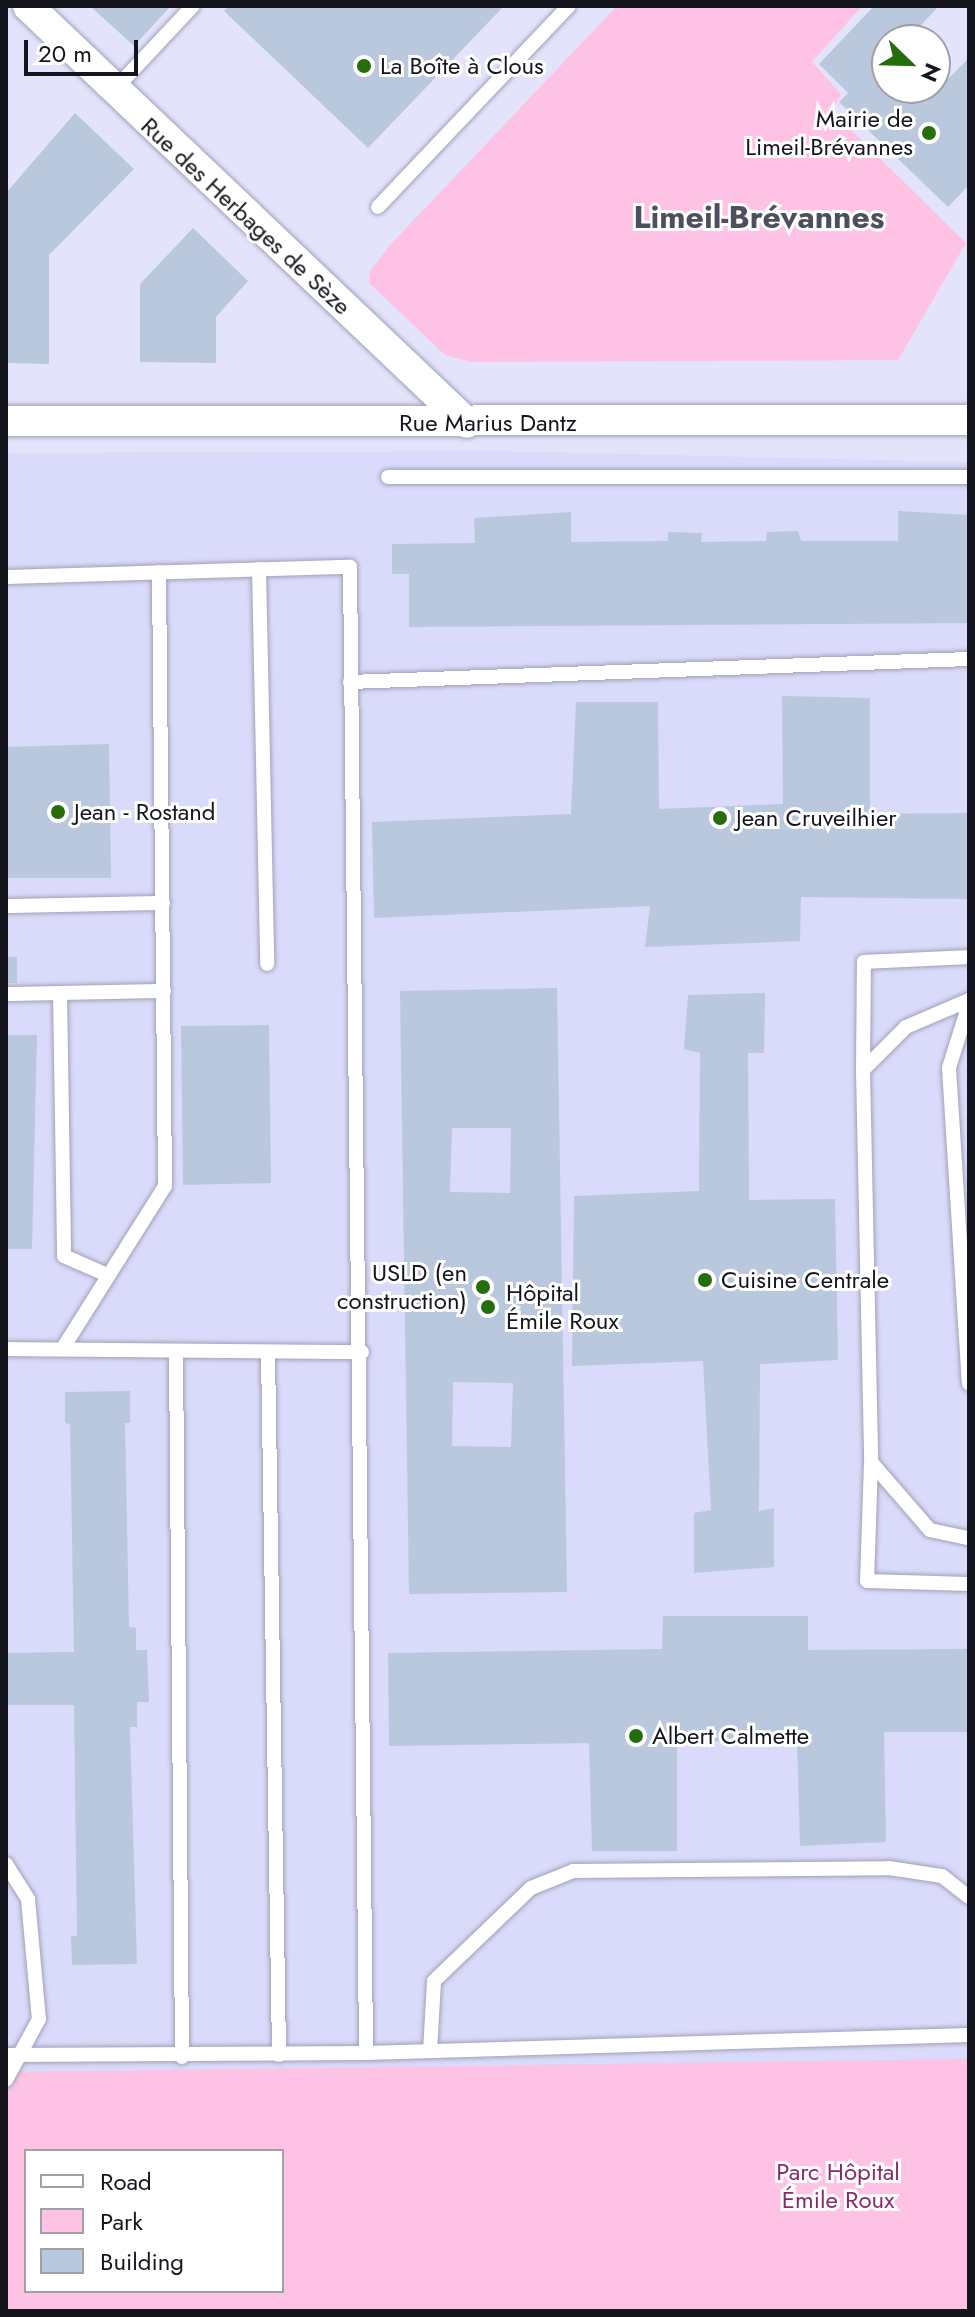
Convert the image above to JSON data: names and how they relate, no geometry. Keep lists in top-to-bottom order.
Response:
{
  "streets": {
    "street": ["Rue des Herbages de Sèze", "Rue Marius Dantz"]
  },
  "crossings": [
    ["Rue des Herbages de Sèze", "Rue Marius Dantz"]
  ],
  "districts": ["Limeil-Brévannes"],
  "parks": ["Parc Hôpital Émile Roux"],
  "places": [
    "La Boîte à Clous",
    "Mairie de Limeil-Brévannes",
    "Jean - Rostand",
    "Jean Cruveilhier",
    "Cuisine Centrale",
    "USLD (en construction)",
    "Hôpital Émile Roux",
    "Albert Calmette"
  ],
  "legend": ["Road", "Park", "Building"],
  "scale_bar": "20 m",
  "north": "bottom right"
}
